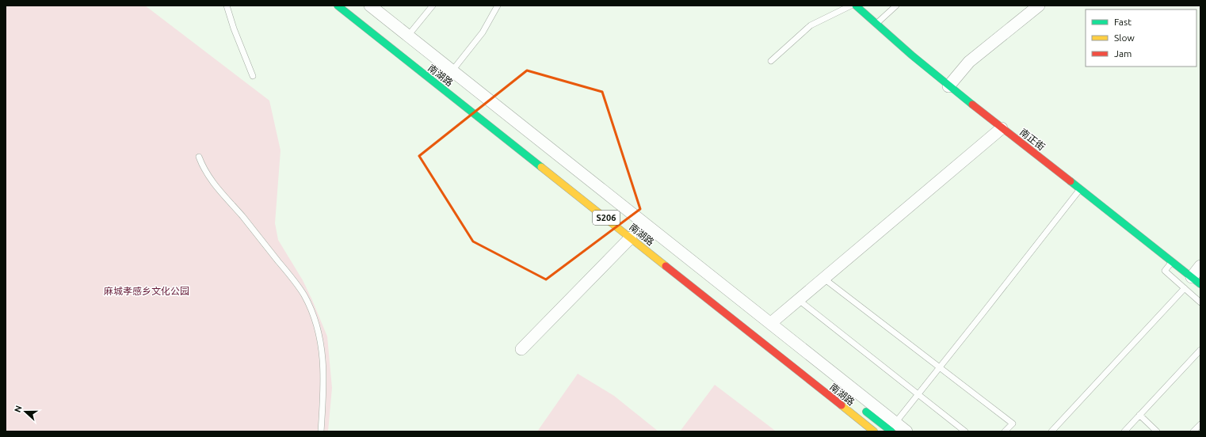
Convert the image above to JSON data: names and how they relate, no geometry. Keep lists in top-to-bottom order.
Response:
{
  "streets": {
    "main road": ["南湖路", "南正街", "S206"]
  },
  "parks": ["麻城孝感乡文化公园"],
  "legend": ["Fast", "Slow", "Jam"],
  "north": "left"
}
